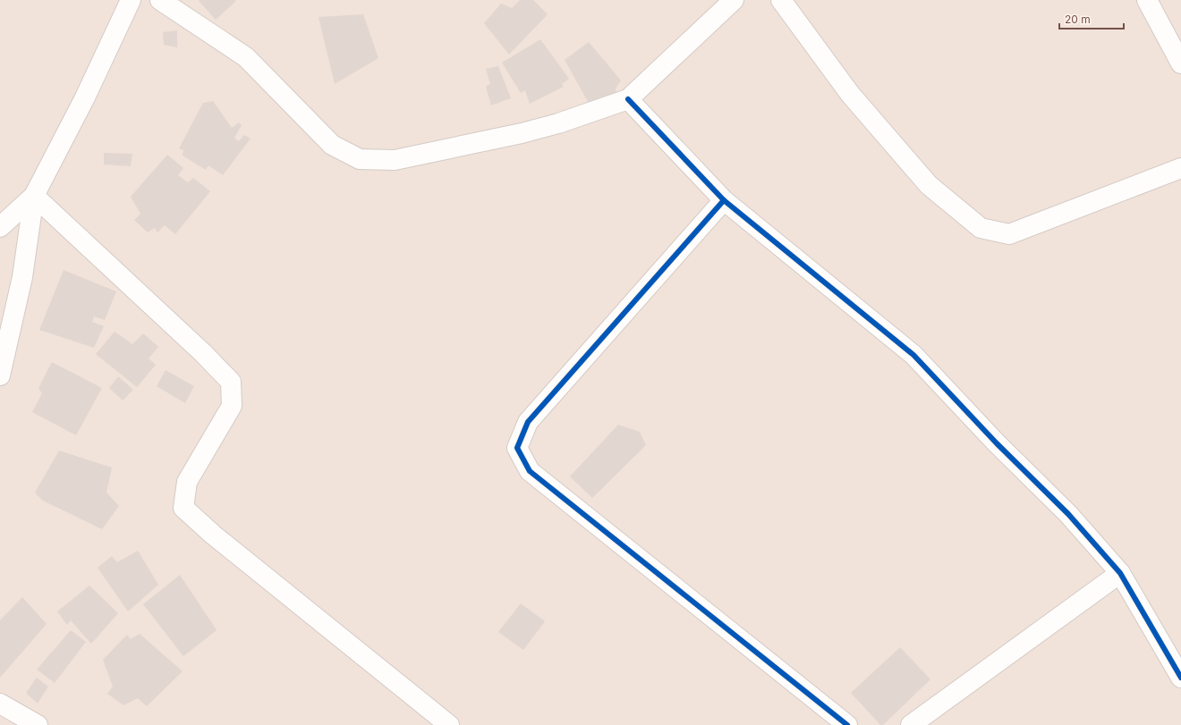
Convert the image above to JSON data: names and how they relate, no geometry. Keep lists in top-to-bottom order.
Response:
{
  "scale_bar": "20 m"
}
